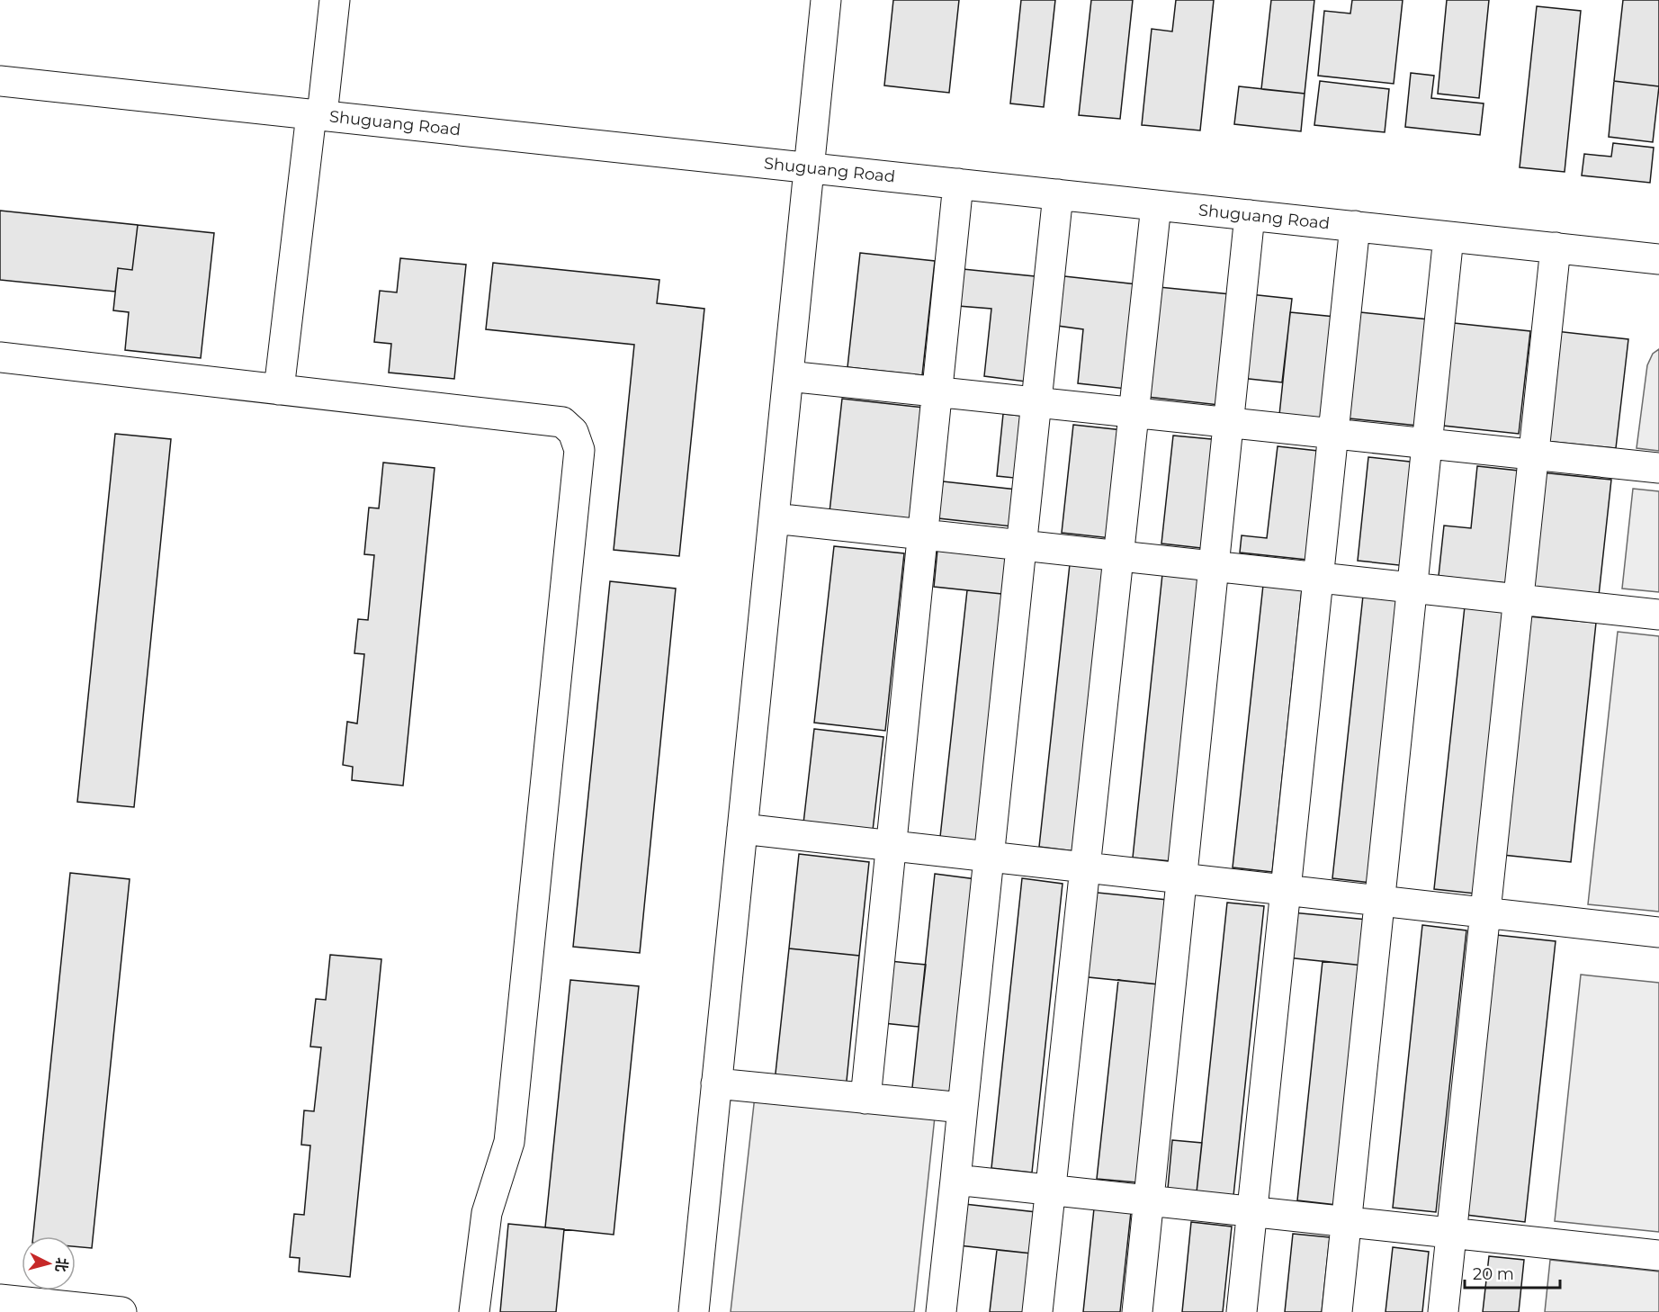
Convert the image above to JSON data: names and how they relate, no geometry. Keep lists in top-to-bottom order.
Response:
{
  "streets": {
    "street": ["Shuguang Road"]
  },
  "scale_bar": "20 m",
  "north": "right"
}
